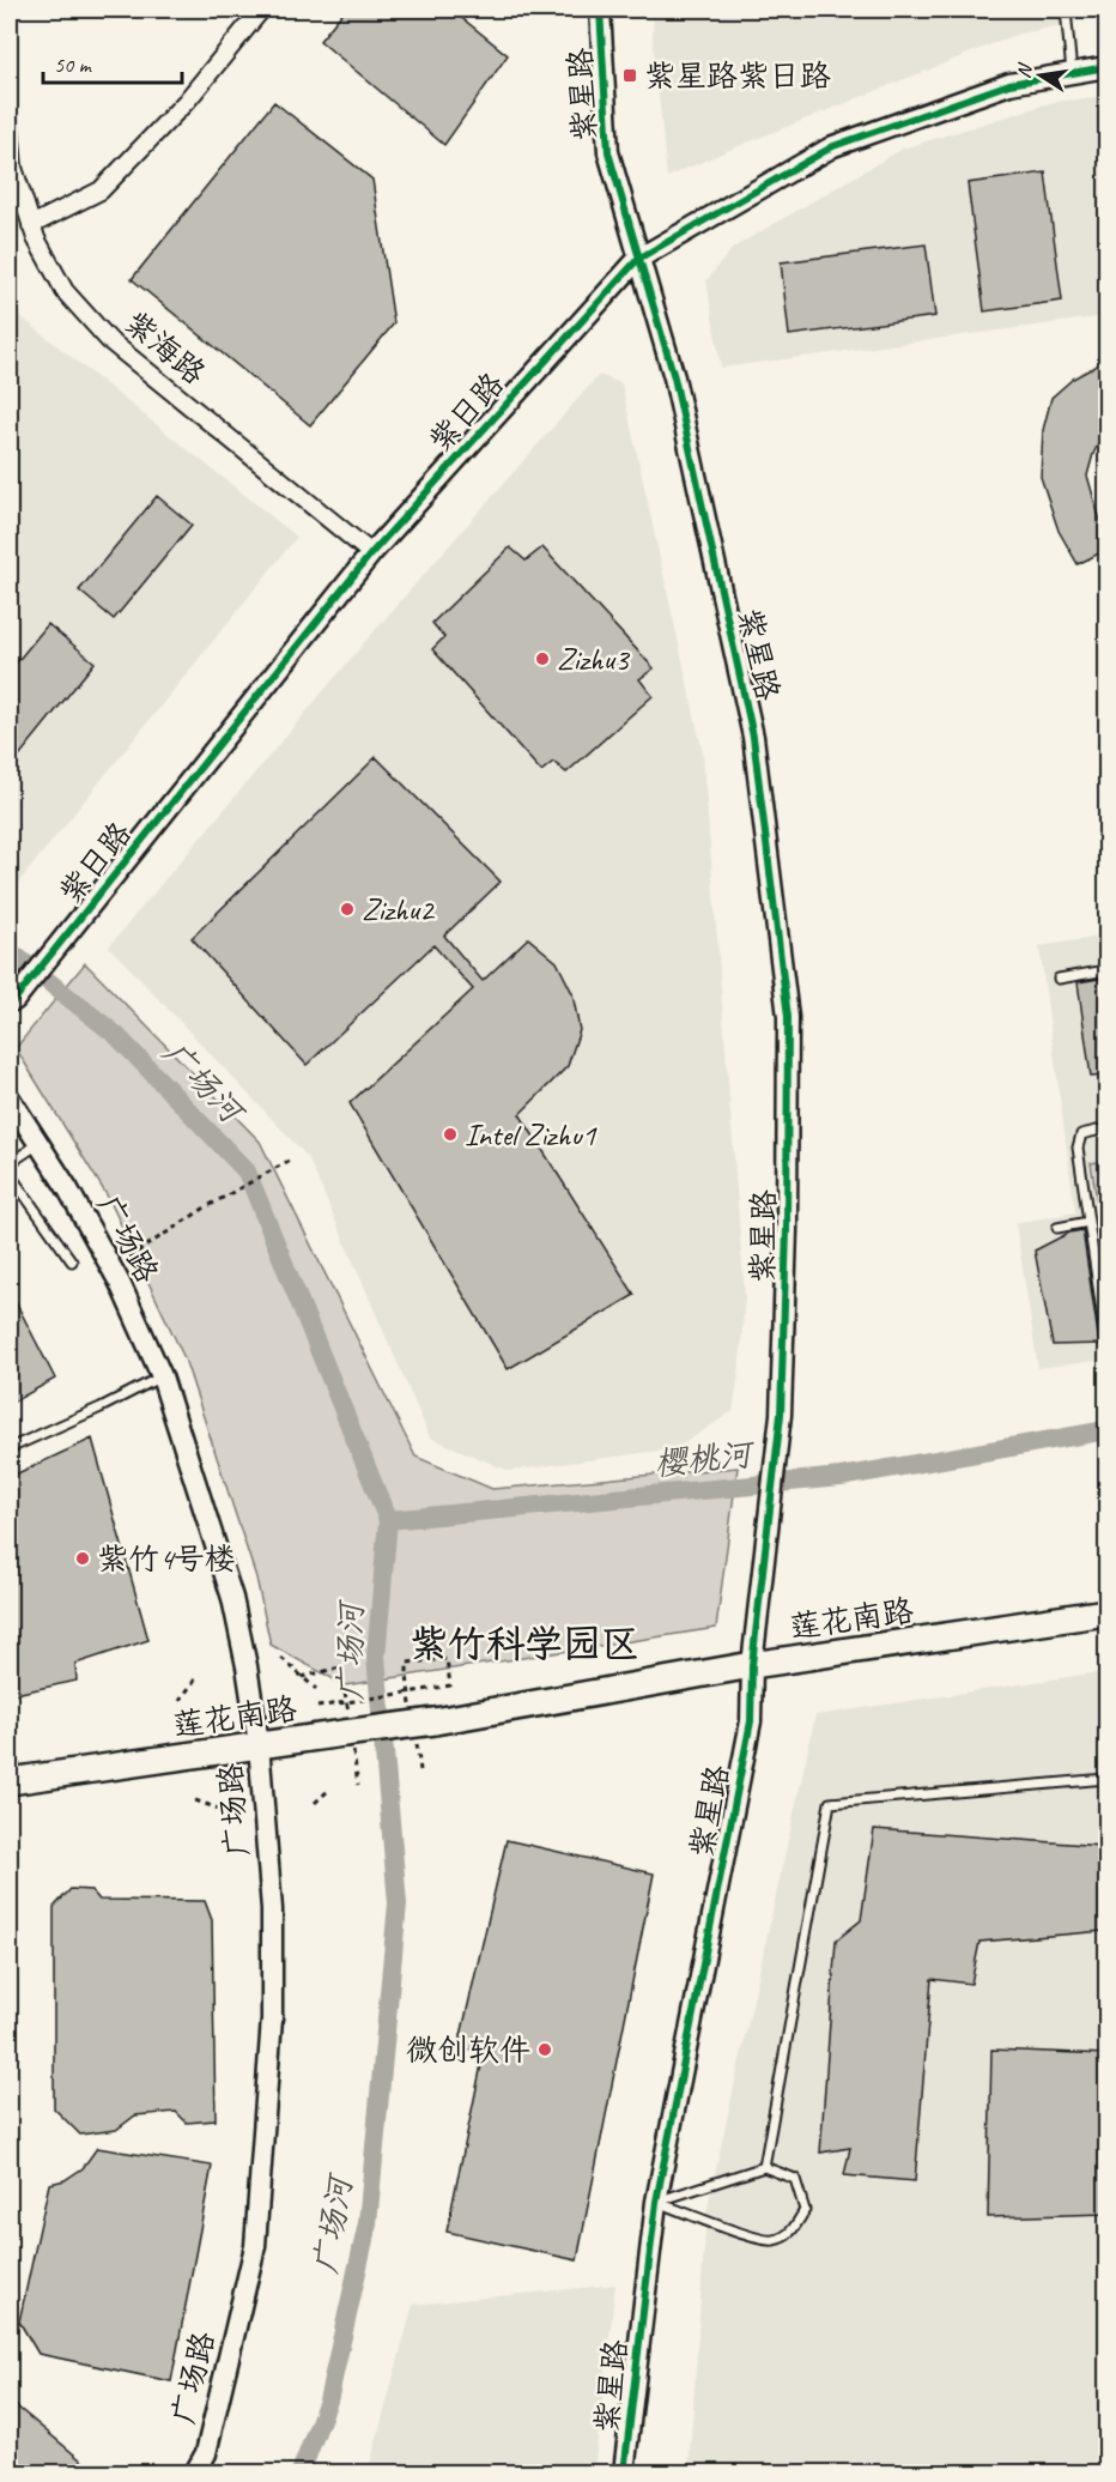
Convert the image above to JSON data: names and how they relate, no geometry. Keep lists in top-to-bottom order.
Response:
{
  "streets": {
    "main road": ["莲花南路"],
    "street": [
      "紫星路",
      "紫海路",
      "紫日路",
      "广场路"
    ]
  },
  "crossings": [
    ["紫星路", "紫日路"],
    ["紫星路", "莲花南路"],
    ["紫海路", "紫日路"],
    ["广场路", "莲花南路"]
  ],
  "districts": ["紫竹科学园区"],
  "water": ["广场河", "樱桃河"],
  "places": {
    "transit": ["紫星路紫日路"],
    "other": [
      "Zizhu3",
      "Zizhu2",
      "Intel Zizhu1",
      "紫竹4号楼",
      "微创软件"
    ]
  },
  "scale_bar": "50 m",
  "north": "left"
}
